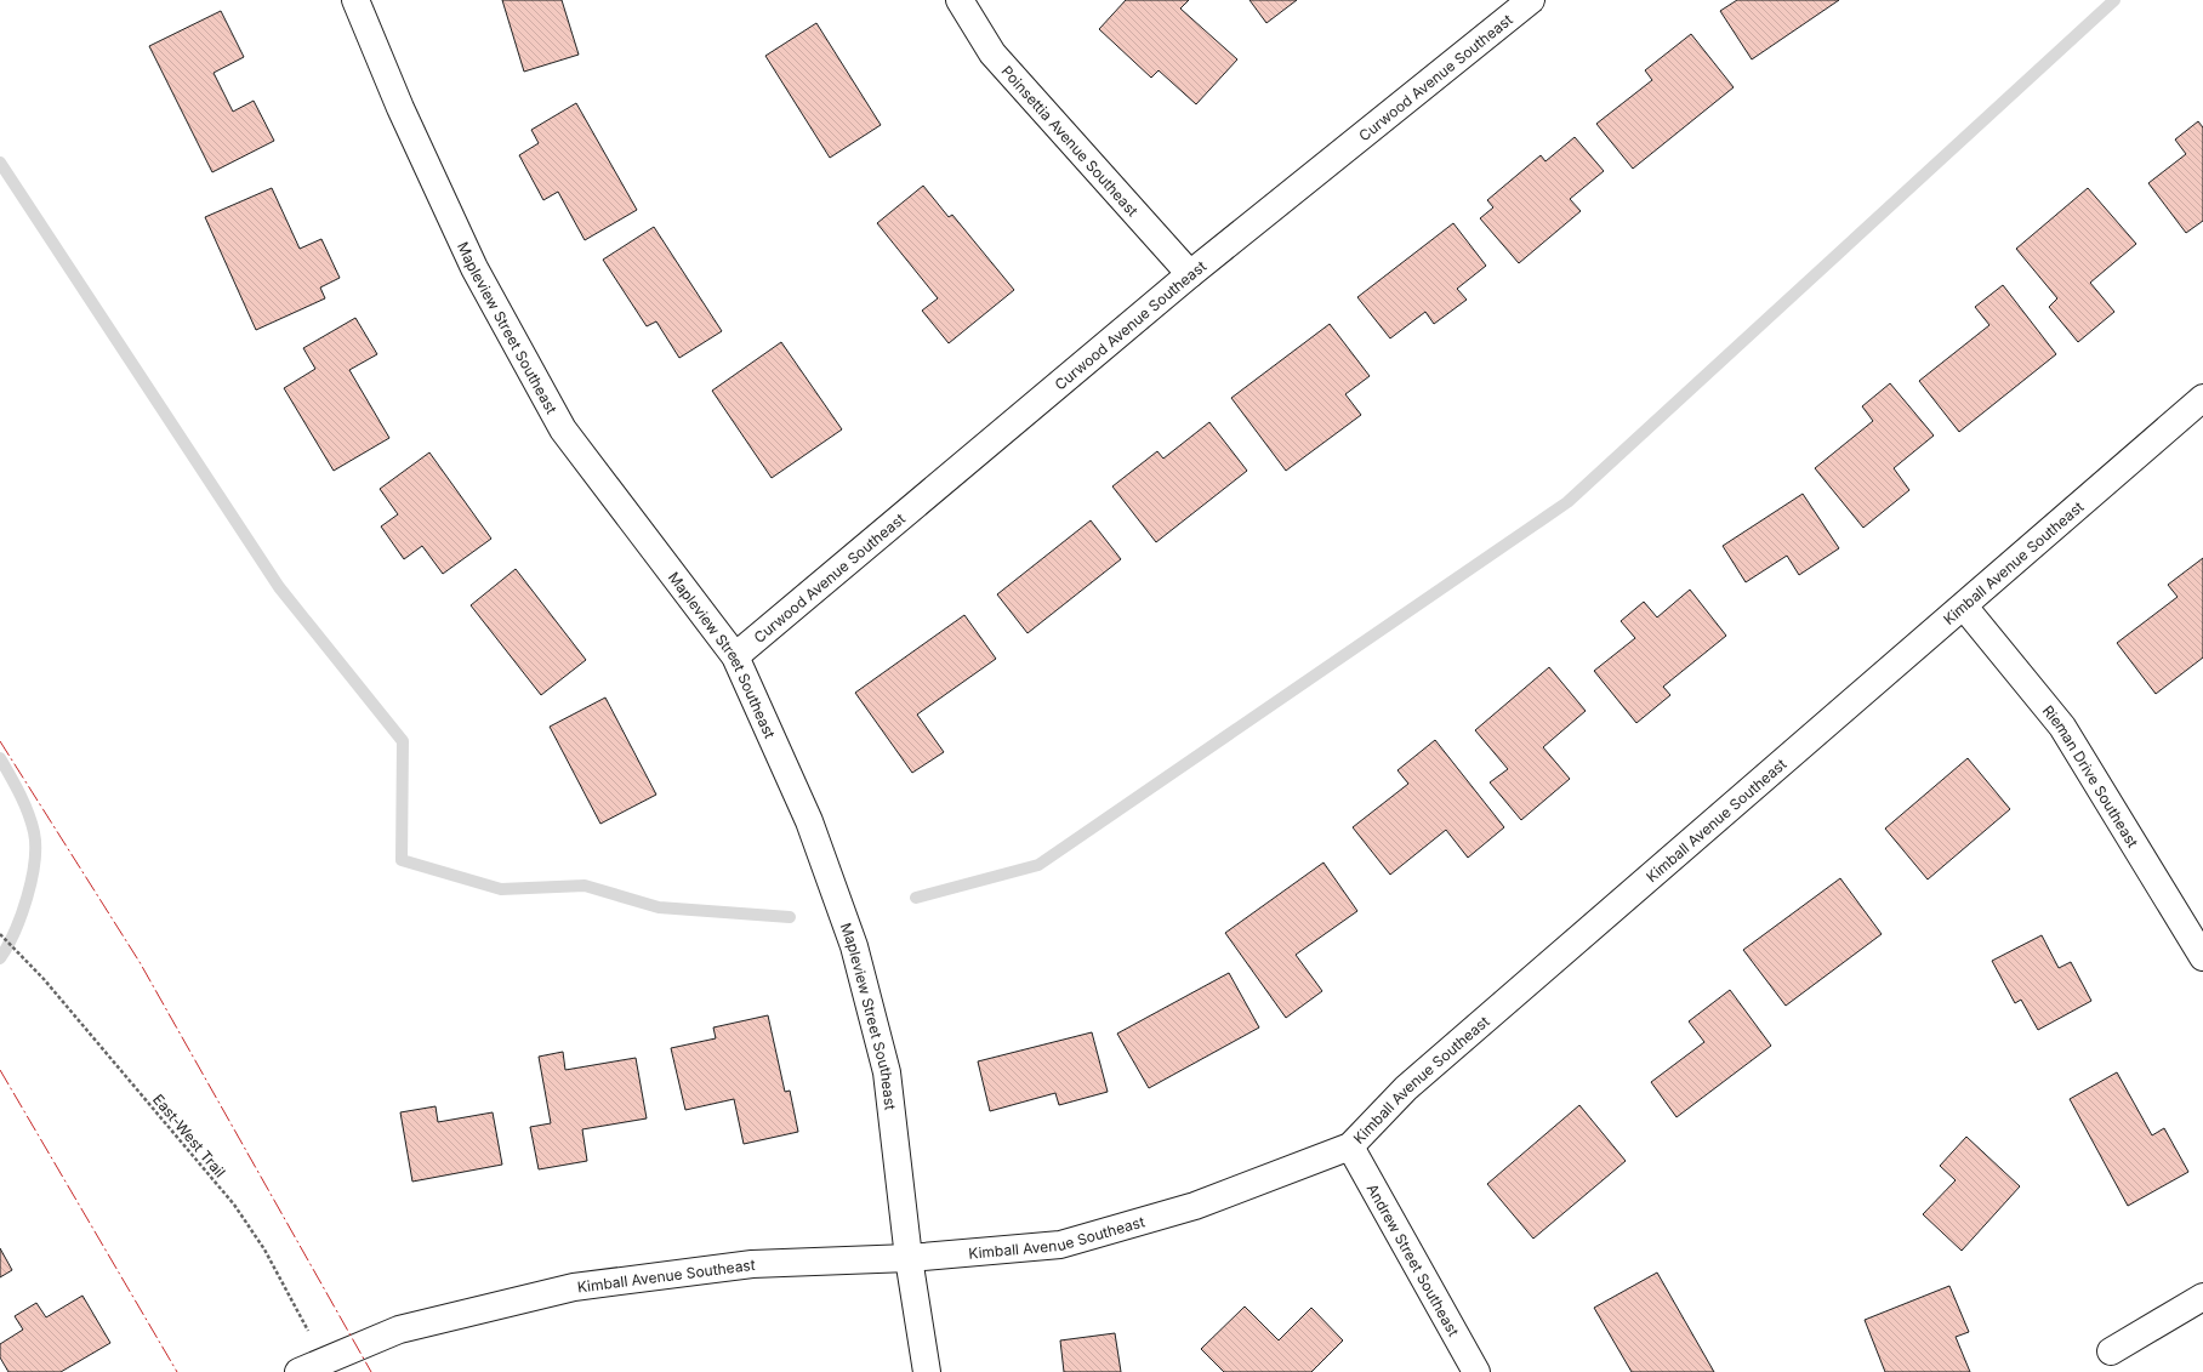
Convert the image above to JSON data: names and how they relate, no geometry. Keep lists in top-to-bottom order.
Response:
{
  "streets": {
    "street": [
      "Curwood Avenue Southeast",
      "Poinsettia Avenue Southeast",
      "Mapleview Street Southeast",
      "Kimball Avenue Southeast",
      "Rieman Drive Southeast",
      "Andrew Street Southeast"
    ],
    "path": ["East-West Trail"]
  },
  "crossings": [
    ["Curwood Avenue Southeast", "Poinsettia Avenue Southeast"],
    ["Curwood Avenue Southeast", "Mapleview Street Southeast"],
    ["Mapleview Street Southeast", "Kimball Avenue Southeast"],
    ["Kimball Avenue Southeast", "Rieman Drive Southeast"],
    ["Kimball Avenue Southeast", "East-West Trail"],
    ["Kimball Avenue Southeast", "Andrew Street Southeast"]
  ]
}
